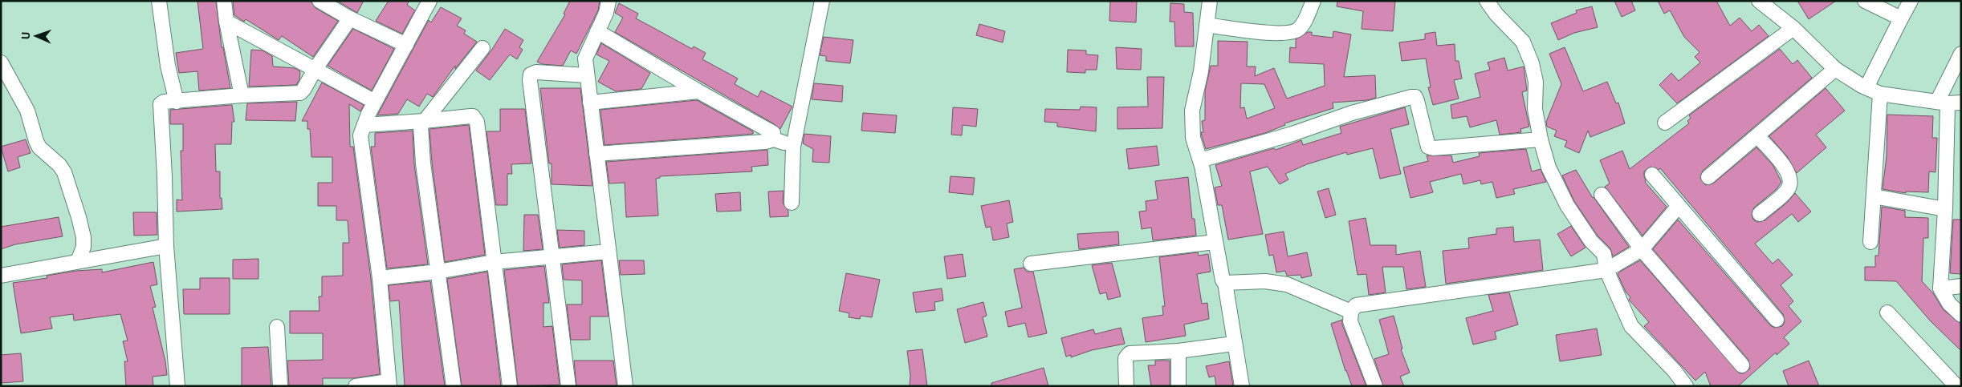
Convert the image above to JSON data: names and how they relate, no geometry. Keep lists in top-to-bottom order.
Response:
{
  "north": "left"
}
